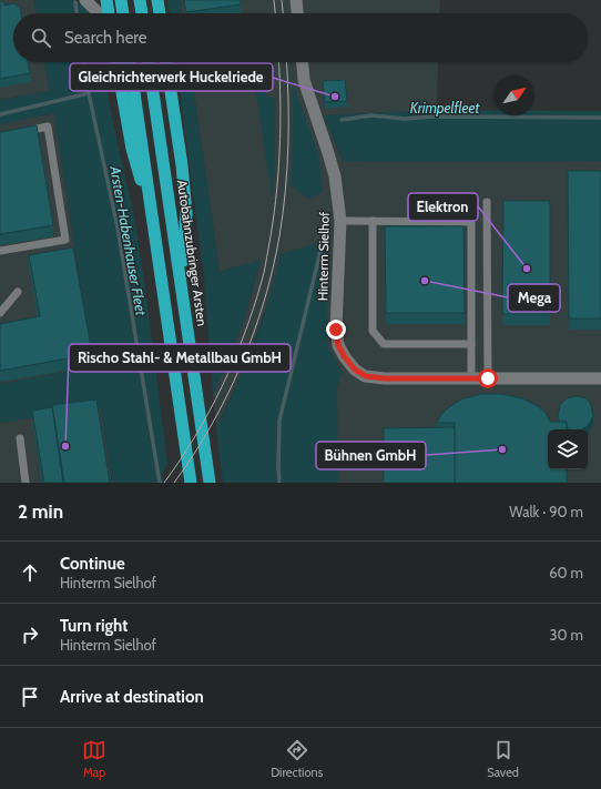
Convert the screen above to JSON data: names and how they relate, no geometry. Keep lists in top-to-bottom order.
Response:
{
  "streets": {
    "highway": ["Autobahnzubringer Arsten"],
    "street": ["Hinterm Sielhof"]
  },
  "water": ["Krimpelfleet", "Arsten-Habenhauser Fleet"],
  "places": [
    "Gleichrichterwerk Huckelriede",
    "Elektron",
    "Mega",
    "Rischo Stahl- & Metallbau GmbH",
    "Bühnen GmbH"
  ],
  "north": "top right",
  "page": {
    "search": "Search here",
    "heading": ["2 min", "Walk · 90 m"],
    "list": [
      ["Continue", "Hinterm Sielhof", "60 m"],
      ["Turn right", "Hinterm Sielhof", "30 m"],
      "Arrive at destination"
    ],
    "nav": ["Map", "Directions", "Saved"]
  }
}
